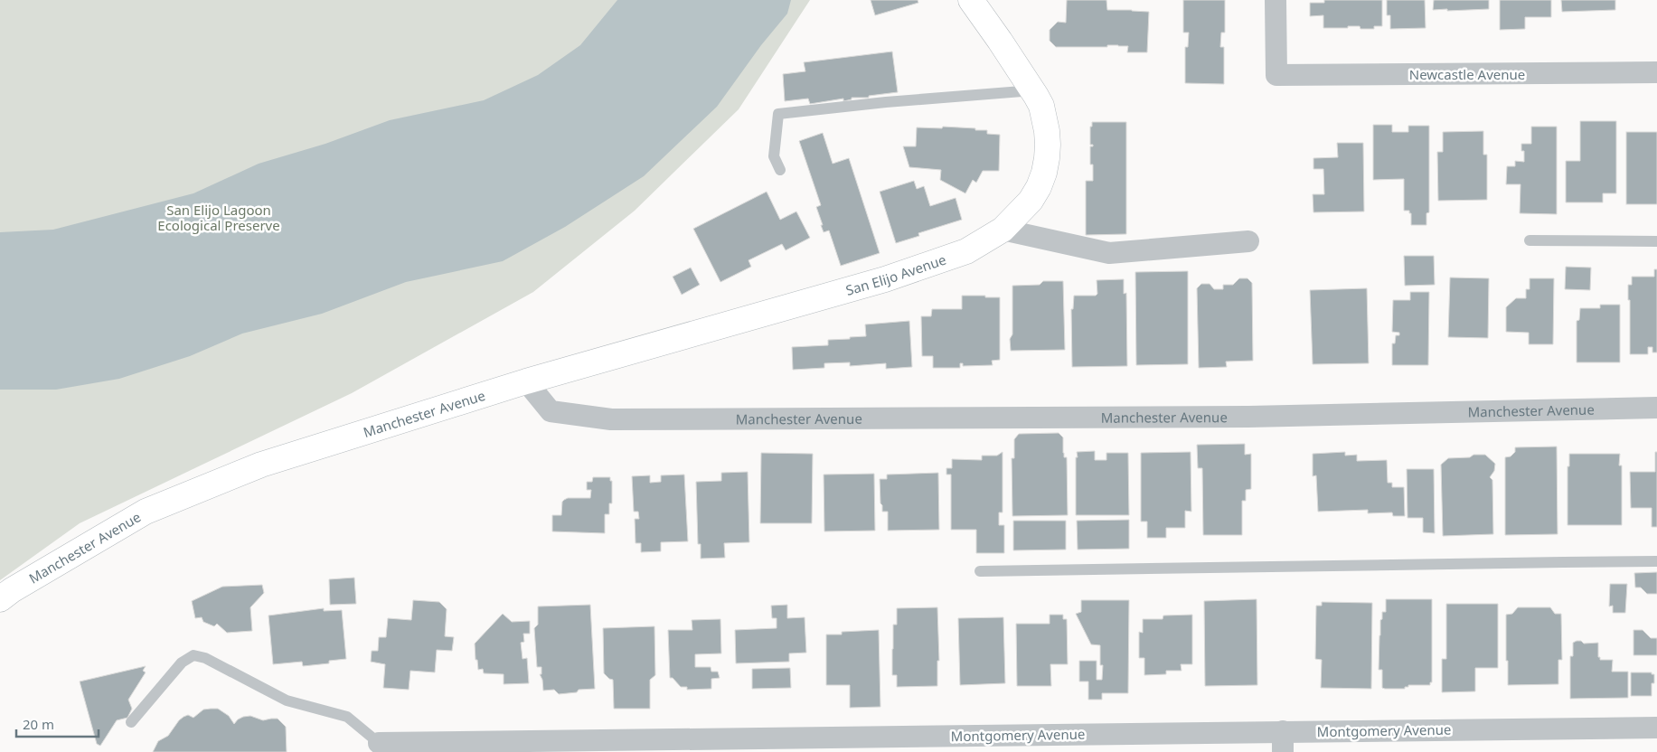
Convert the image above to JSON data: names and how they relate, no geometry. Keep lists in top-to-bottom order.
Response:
{
  "streets": {
    "main road": ["San Elijo Avenue", "Manchester Avenue"],
    "street": ["Newcastle Avenue", "Montgomery Avenue"]
  },
  "crossings": [
    ["San Elijo Avenue", "Manchester Avenue"]
  ],
  "parks": ["San Elijo Lagoon Ecological Preserve"],
  "scale_bar": "20 m"
}
